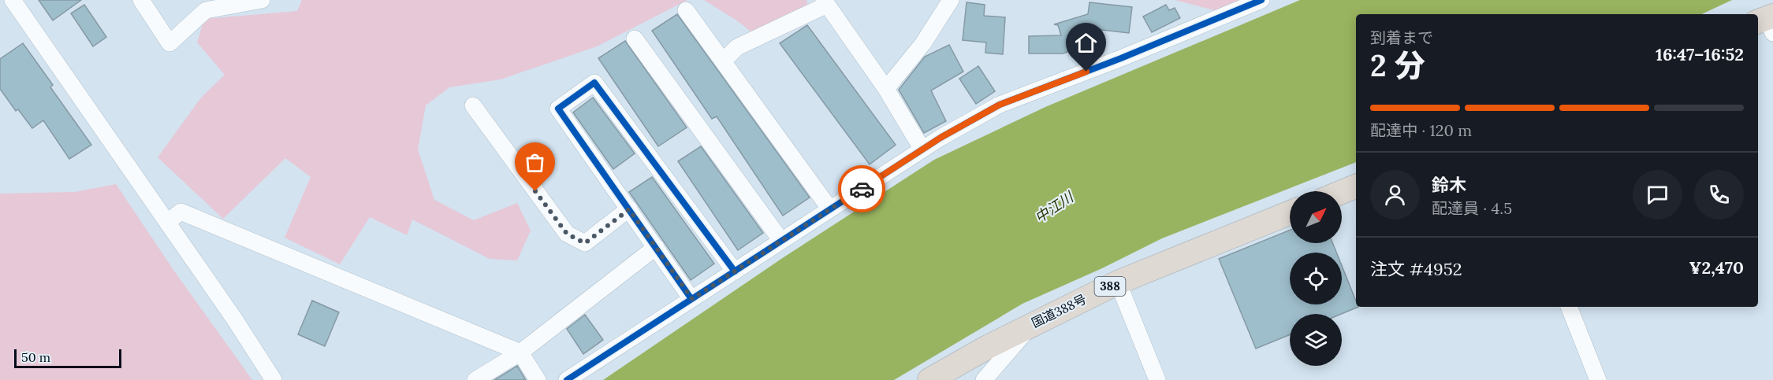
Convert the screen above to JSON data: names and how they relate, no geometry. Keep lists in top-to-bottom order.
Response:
{
  "streets": {
    "highway": ["388", "国道388号"]
  },
  "water": ["中江川"],
  "scale_bar": "50 m",
  "north": "top right",
  "page": {
    "heading": ["2 分", "到着まで", "16:47–16:52"],
    "panel": [
      "鈴木",
      "配達員 · 4.5",
      "注文 #4952",
      "¥2,470"
    ],
    "bar": "配達中 · 120 m",
    "scale": "50 m"
  }
}
